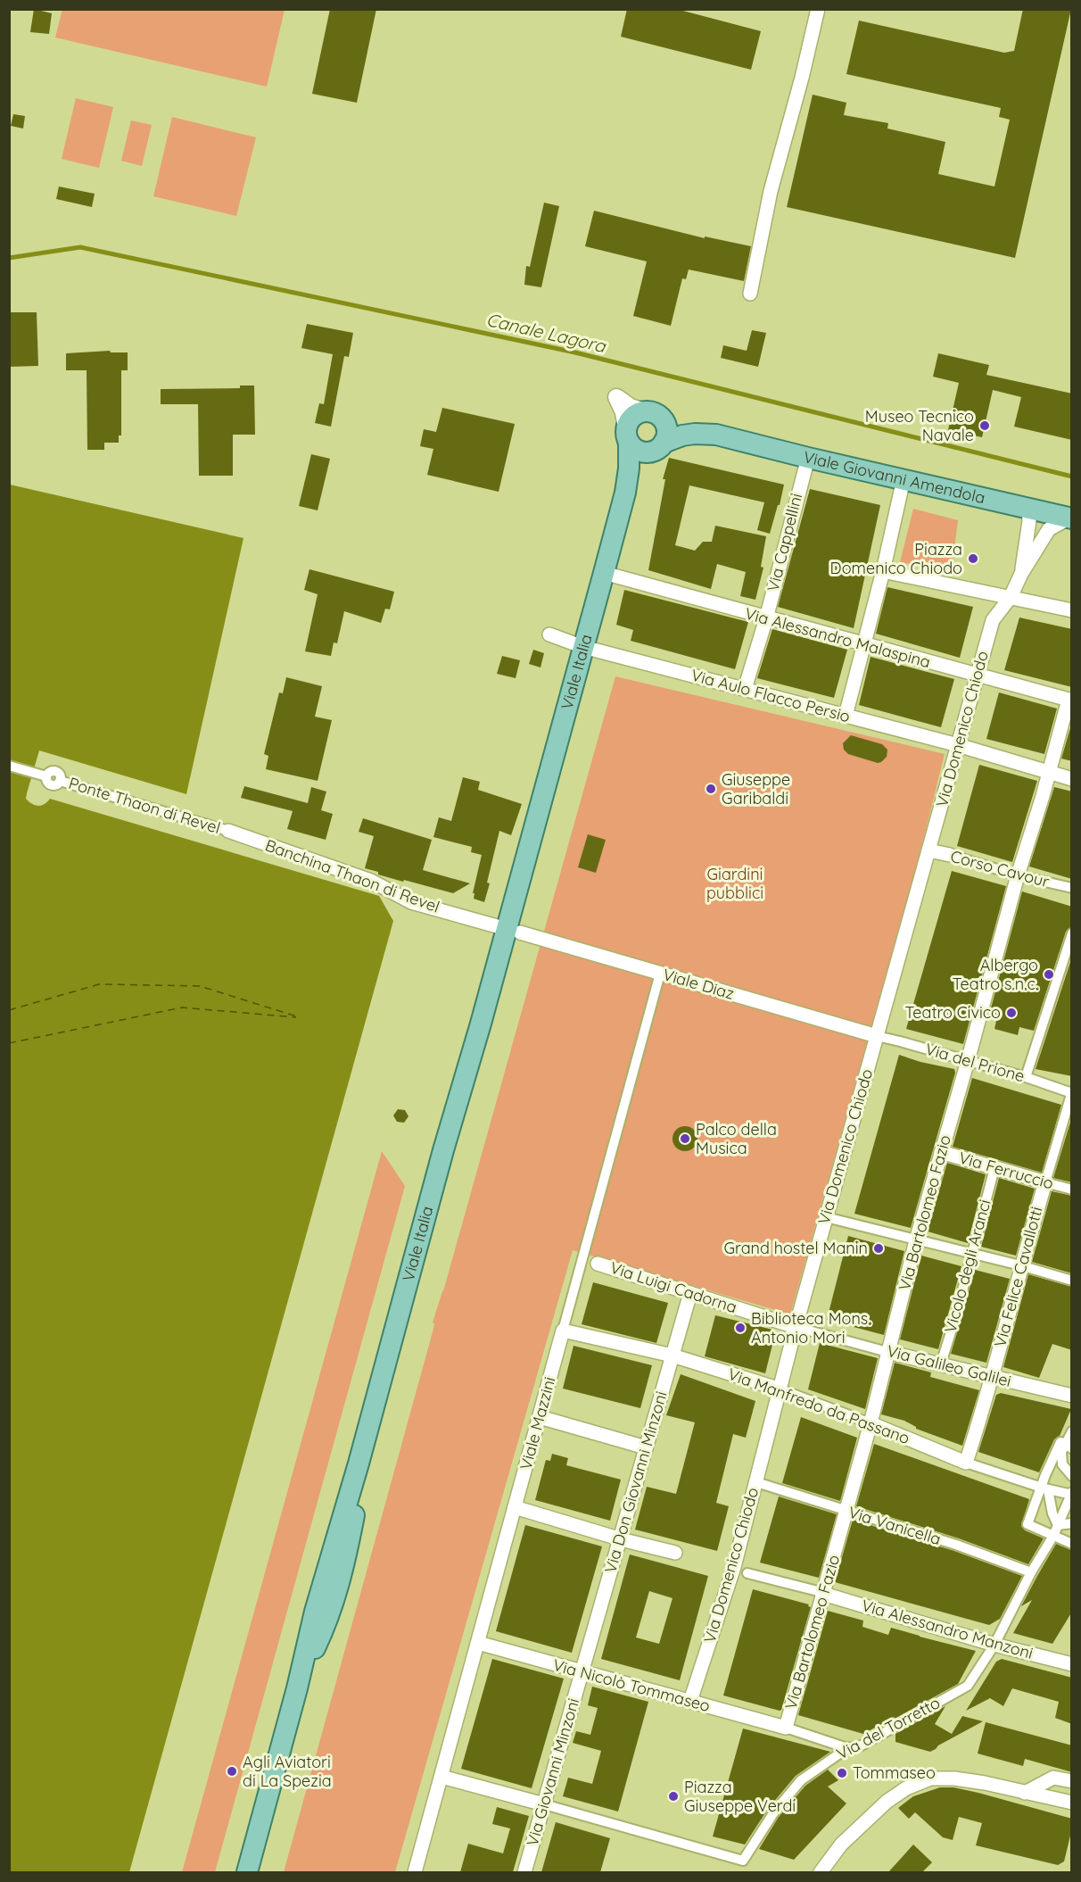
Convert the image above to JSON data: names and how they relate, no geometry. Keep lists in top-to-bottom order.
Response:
{
  "streets": {
    "main road": ["Viale Giovanni Amendola", "Viale Italia"],
    "street": [
      "Via Cappellini",
      "Via Alessandro Malaspina",
      "Via Aulo Flacco Persio",
      "Via Domenico Chiodo",
      "Ponte Thaon di Revel",
      "Corso Cavour",
      "Banchina Thaon di Revel",
      "Viale Diaz",
      "Via del Prione",
      "Via Ferruccio",
      "Via Bartolomeo Fazio",
      "Vicolo degli Aranci",
      "Via Felice Cavallotti",
      "Via Luigi Cadorna",
      "Via Galileo Galilei",
      "Via Manfredo da Passano",
      "Viale Mazzini",
      "Via Don Giovanni Minzoni",
      "Via Vanicella",
      "Via Alessandro Manzoni",
      "Via Nicolò Tommaseo",
      "Via del Torretto",
      "Via Giovanni Minzoni"
    ]
  },
  "crossings": [
    ["Viale Giovanni Amendola", "Via Cappellini"],
    ["Viale Giovanni Amendola", "Viale Italia"],
    ["Via Cappellini", "Via Alessandro Malaspina"],
    ["Via Cappellini", "Via Aulo Flacco Persio"],
    ["Via Alessandro Malaspina", "Viale Italia"],
    ["Via Alessandro Malaspina", "Via Domenico Chiodo"],
    ["Via Alessandro Malaspina", "Via Bartolomeo Fazio"],
    ["Viale Italia", "Via Aulo Flacco Persio"],
    ["Viale Italia", "Banchina Thaon di Revel"],
    ["Viale Italia", "Viale Diaz"],
    ["Via Aulo Flacco Persio", "Via Domenico Chiodo"],
    ["Via Aulo Flacco Persio", "Via Bartolomeo Fazio"],
    ["Via Domenico Chiodo", "Corso Cavour"],
    ["Via Domenico Chiodo", "Viale Diaz"],
    ["Via Domenico Chiodo", "Via del Prione"],
    ["Via Domenico Chiodo", "Via Luigi Cadorna"],
    ["Via Domenico Chiodo", "Via Galileo Galilei"],
    ["Via Domenico Chiodo", "Via Manfredo da Passano"],
    ["Via Domenico Chiodo", "Via Vanicella"],
    ["Via Domenico Chiodo", "Via Nicolò Tommaseo"],
    ["Ponte Thaon di Revel", "Banchina Thaon di Revel"],
    ["Corso Cavour", "Via Bartolomeo Fazio"],
    ["Banchina Thaon di Revel", "Viale Diaz"],
    ["Viale Diaz", "Via del Prione"],
    ["Viale Diaz", "Viale Mazzini"],
    ["Via del Prione", "Via Bartolomeo Fazio"],
    ["Via del Prione", "Via Felice Cavallotti"],
    ["Via Ferruccio", "Via Bartolomeo Fazio"],
    ["Via Ferruccio", "Vicolo degli Aranci"],
    ["Via Ferruccio", "Via Felice Cavallotti"],
    ["Via Bartolomeo Fazio", "Via Galileo Galilei"],
    ["Via Bartolomeo Fazio", "Via Manfredo da Passano"],
    ["Via Bartolomeo Fazio", "Via Vanicella"],
    ["Via Bartolomeo Fazio", "Via Alessandro Manzoni"],
    ["Via Bartolomeo Fazio", "Via Nicolò Tommaseo"],
    ["Vicolo degli Aranci", "Via Galileo Galilei"],
    ["Via Felice Cavallotti", "Via Galileo Galilei"],
    ["Via Felice Cavallotti", "Via Manfredo da Passano"],
    ["Via Luigi Cadorna", "Via Galileo Galilei"],
    ["Via Luigi Cadorna", "Viale Mazzini"],
    ["Via Luigi Cadorna", "Via Don Giovanni Minzoni"],
    ["Via Manfredo da Passano", "Viale Mazzini"],
    ["Via Manfredo da Passano", "Via Don Giovanni Minzoni"],
    ["Via Manfredo da Passano", "Via del Torretto"],
    ["Viale Mazzini", "Via Nicolò Tommaseo"],
    ["Via Don Giovanni Minzoni", "Via Nicolò Tommaseo"],
    ["Via Don Giovanni Minzoni", "Via Giovanni Minzoni"],
    ["Via Vanicella", "Via del Torretto"],
    ["Via Alessandro Manzoni", "Via del Torretto"],
    ["Via Nicolò Tommaseo", "Via Giovanni Minzoni"],
    ["Via del Torretto", "Via Giovanni Minzoni"]
  ],
  "water": ["Canale Lagora"],
  "parks": ["Giardini pubblici"],
  "places": [
    "Museo Tecnico Navale",
    "Piazza Domenico Chiodo",
    "Giuseppe Garibaldi",
    "Albergo Teatro s.n.c.",
    "Teatro Civico",
    "Palco della Musica",
    "Grand hostel Manin",
    "Biblioteca Mons. Antonio Mori",
    "Agli Aviatori di La Spezia",
    "Tommaseo",
    "Piazza Giuseppe Verdi"
  ]
}
